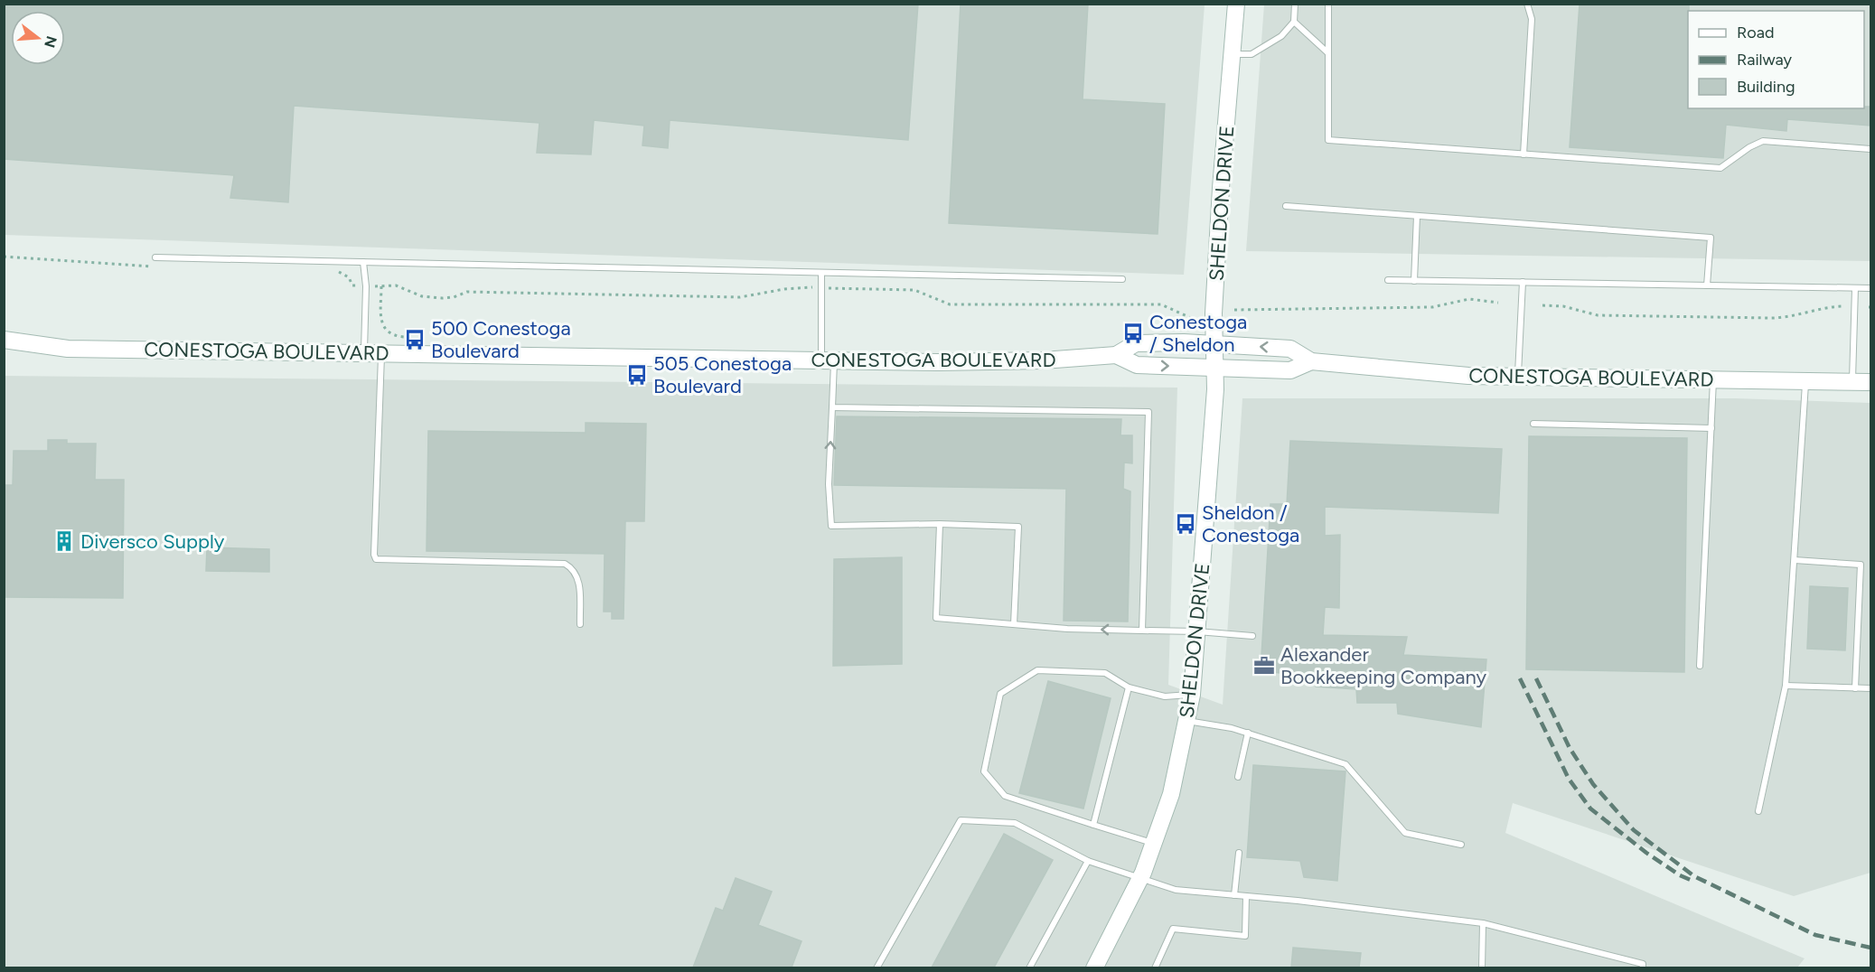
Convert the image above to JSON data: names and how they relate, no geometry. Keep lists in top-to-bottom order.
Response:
{
  "streets": {
    "street": ["SHELDON DRIVE", "CONESTOGA BOULEVARD"]
  },
  "crossings": [
    ["SHELDON DRIVE", "CONESTOGA BOULEVARD"]
  ],
  "places": {
    "bus stop": [
      "Conestoga / Sheldon",
      "500 Conestoga Boulevard",
      "505 Conestoga Boulevard",
      "Sheldon / Conestoga"
    ],
    "building": ["Diversco Supply"],
    "office": ["Alexander Bookkeeping Company"]
  },
  "legend": ["Road", "Railway", "Building"],
  "north": "right"
}
